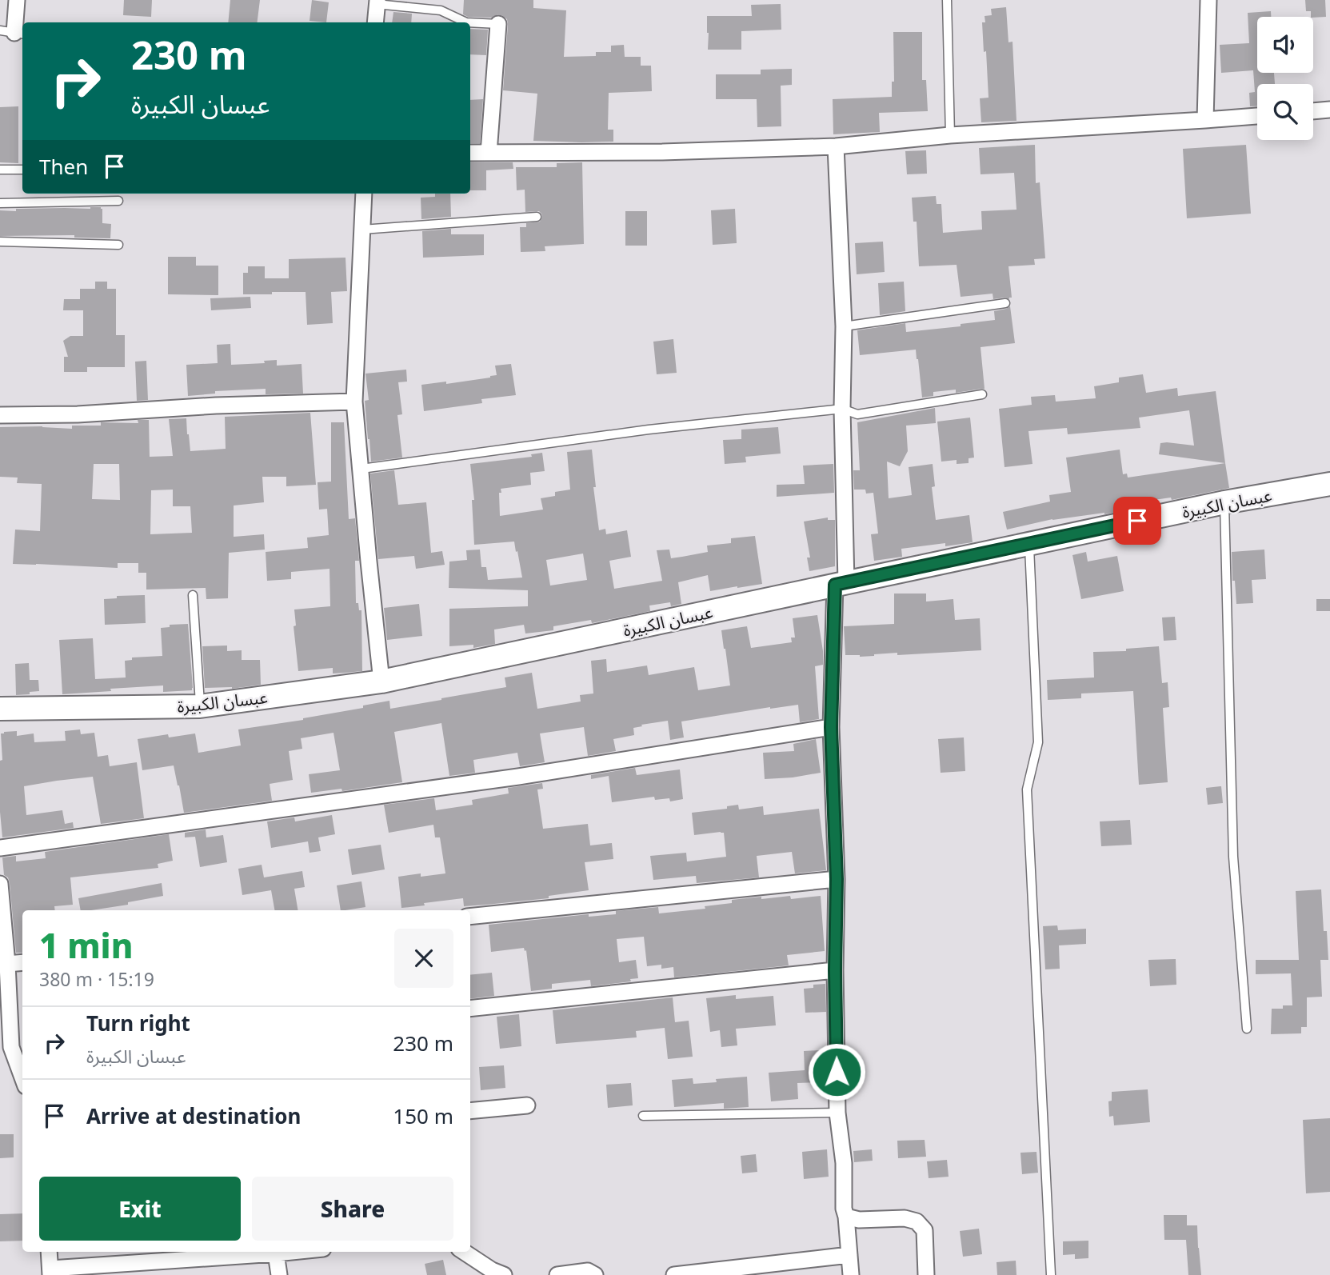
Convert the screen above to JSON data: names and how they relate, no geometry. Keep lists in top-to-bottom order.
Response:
{
  "streets": {
    "main road": ["عبسان الكبيرة"]
  },
  "page": {
    "turn": ["230 m", "عبسان الكبيرة"],
    "then": "Then",
    "heading": ["1 min", "380 m · 15:19"],
    "list": [
      {
        "name": "Turn right",
        "note": "عبسان الكبيرة",
        "value": "230 m"
      },
      {
        "name": "Arrive at destination",
        "value": "150 m"
      }
    ],
    "buttons": ["Exit", "Share"]
  }
}
